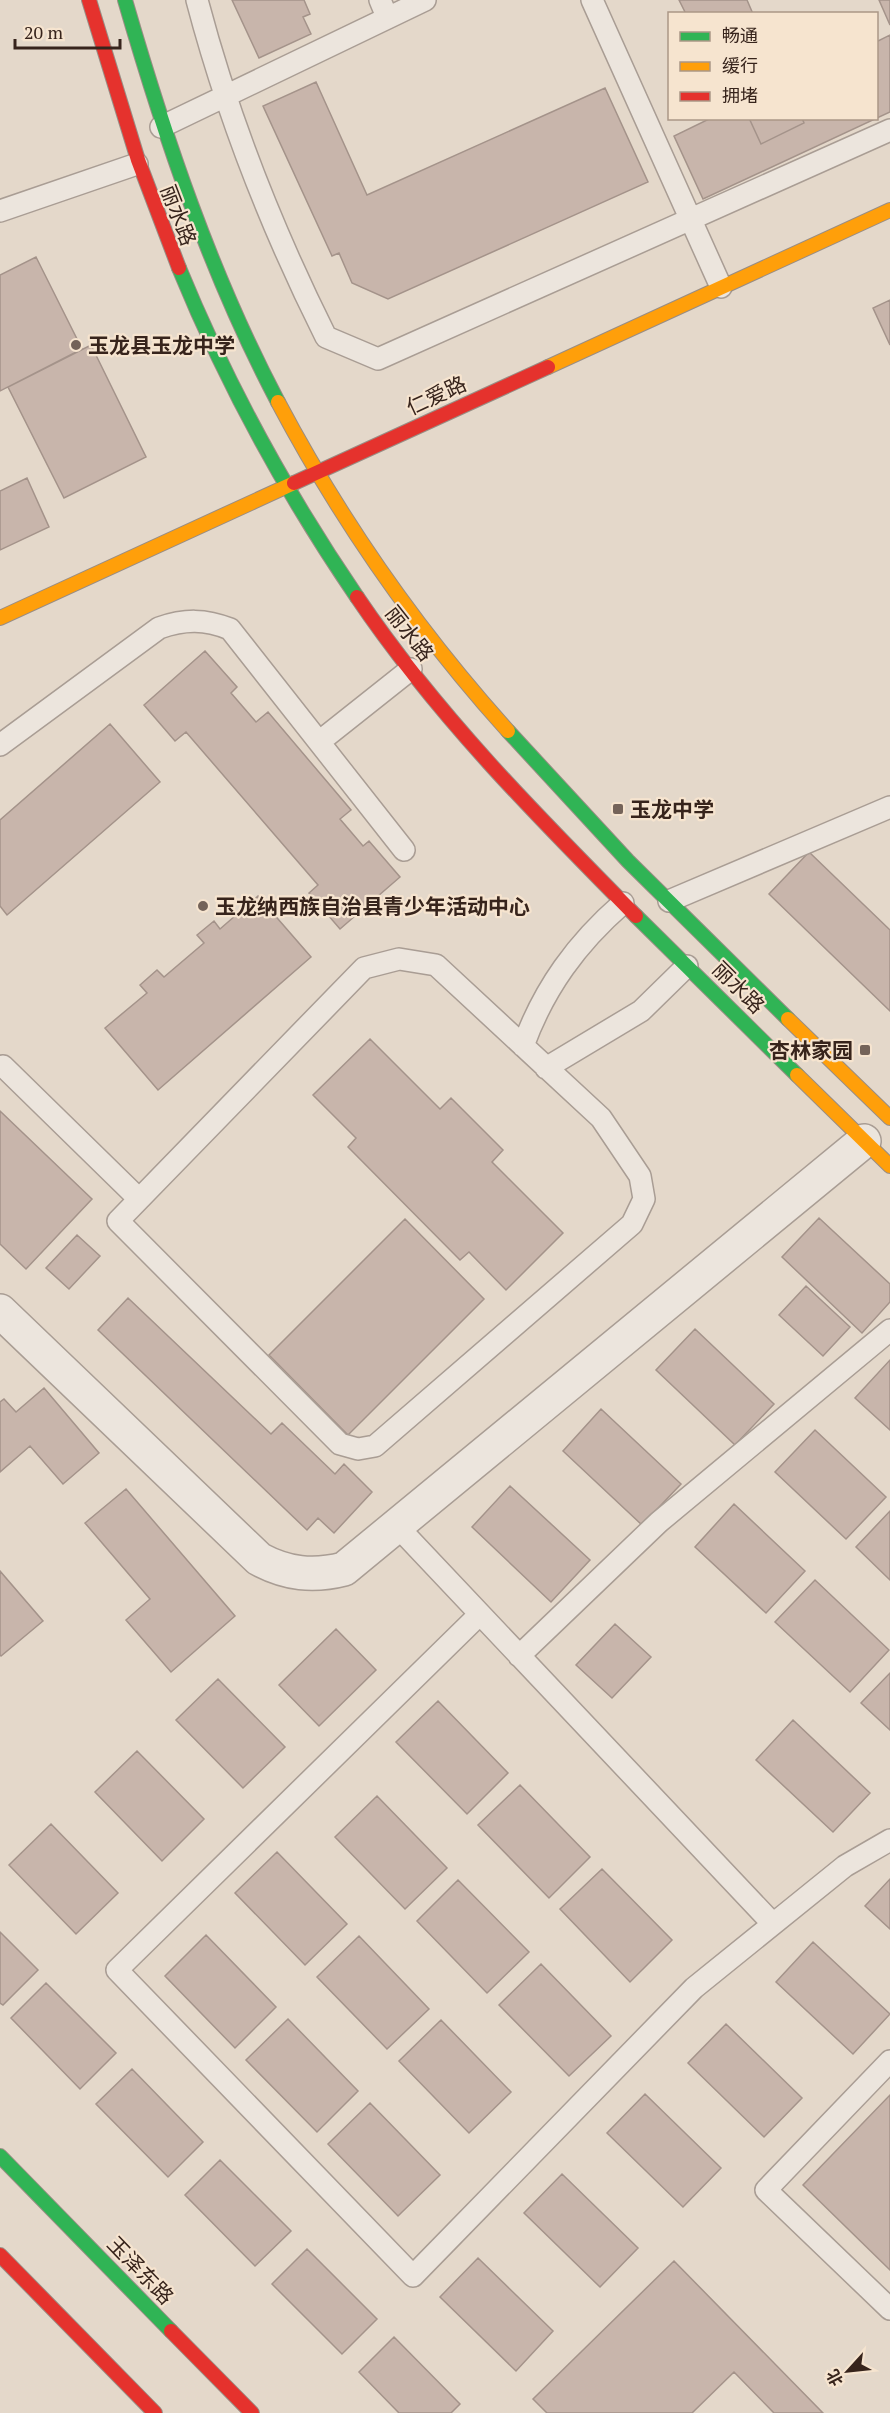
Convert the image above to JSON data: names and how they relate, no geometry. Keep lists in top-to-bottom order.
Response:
{
  "streets": {
    "street": ["丽水路", "仁爱路", "玉泽东路"]
  },
  "crossings": [
    ["丽水路", "仁爱路"]
  ],
  "places": {
    "other": ["玉龙县玉龙中学", "玉龙纳西族自治县青少年活动中心"],
    "transit": ["玉龙中学", "杏林家园"]
  },
  "legend": ["畅通", "缓行", "拥堵"],
  "scale_bar": "20 m",
  "north": "bottom left"
}
